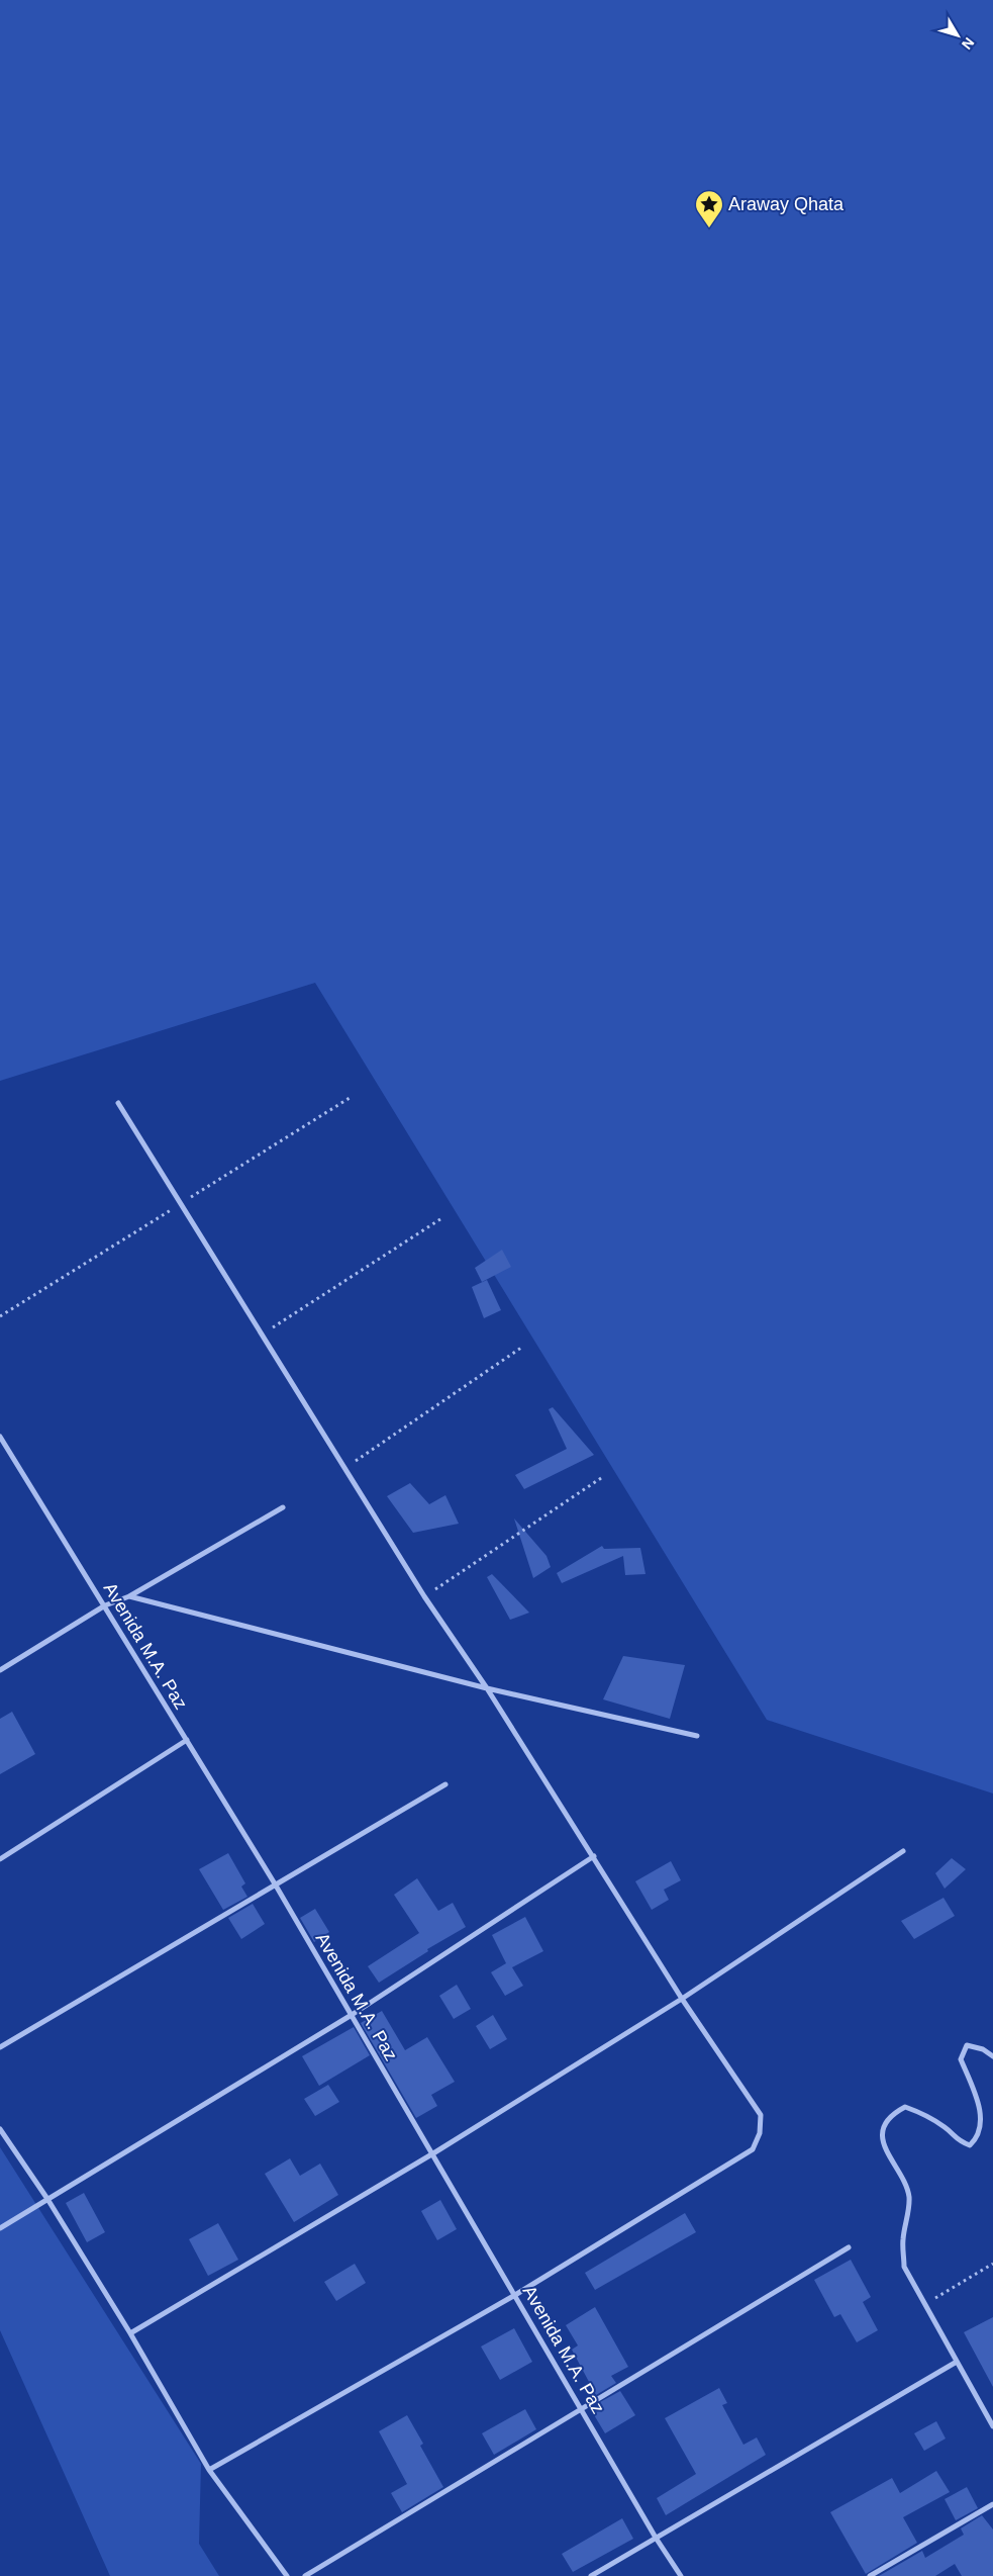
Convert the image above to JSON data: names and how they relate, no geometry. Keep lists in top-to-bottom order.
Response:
{
  "streets": {
    "street": ["Avenida M.A. Paz"]
  },
  "places": {
    "place": ["Araway Qhata"]
  },
  "north": "bottom right"
}
